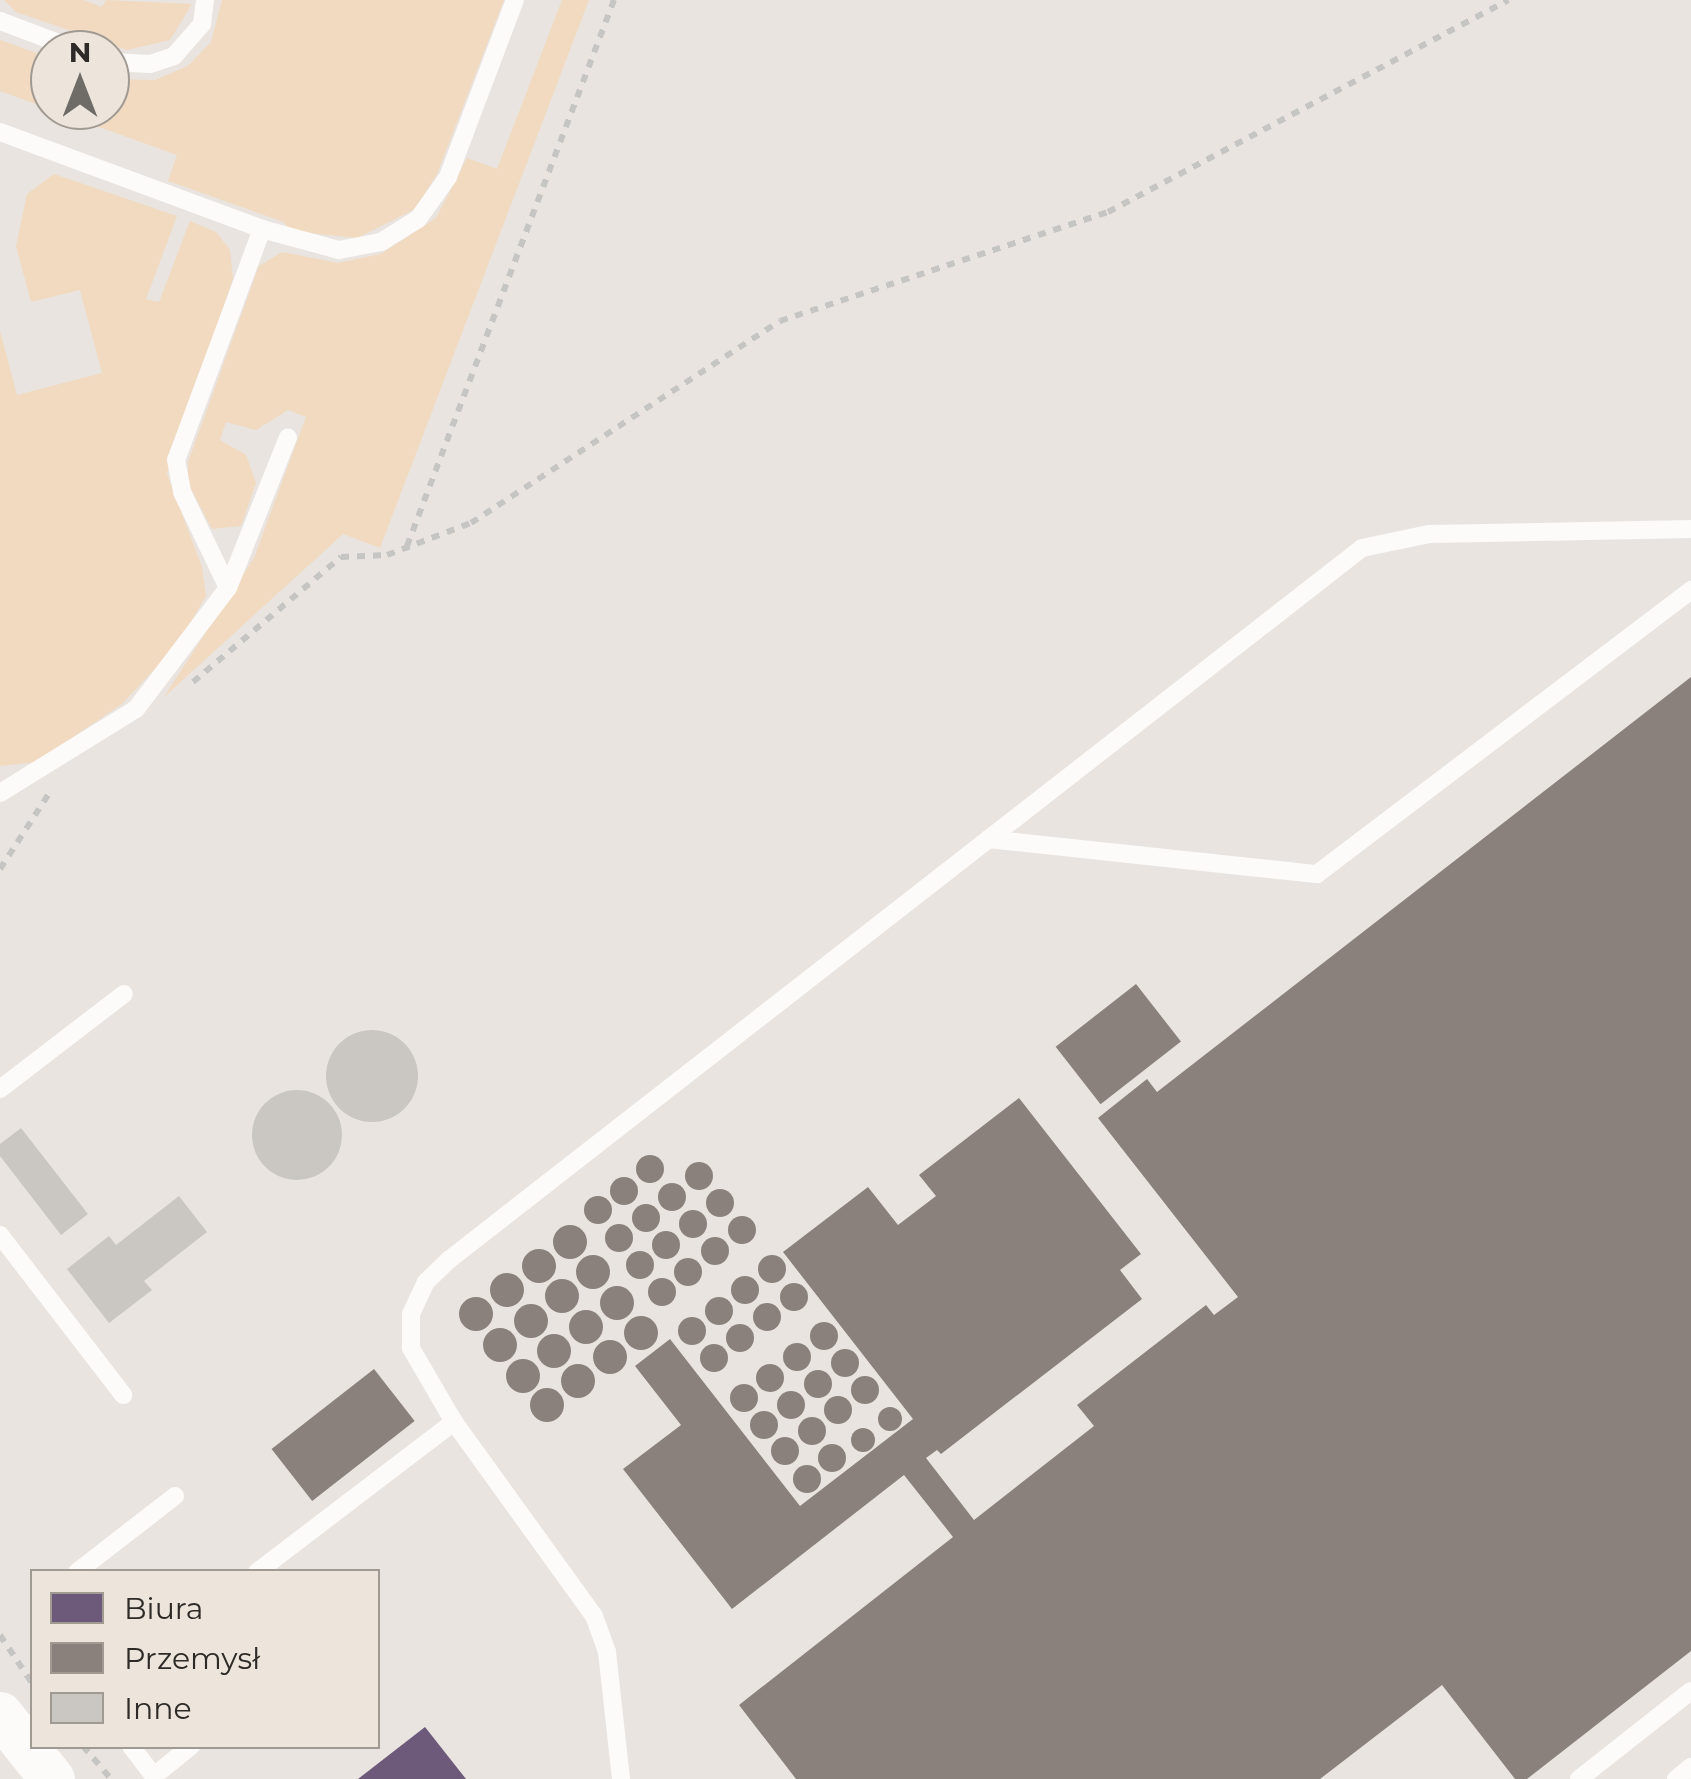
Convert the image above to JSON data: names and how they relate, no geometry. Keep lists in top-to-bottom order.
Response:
{
  "legend": ["Biura", "Przemysł", "Inne"],
  "north": "top"
}
